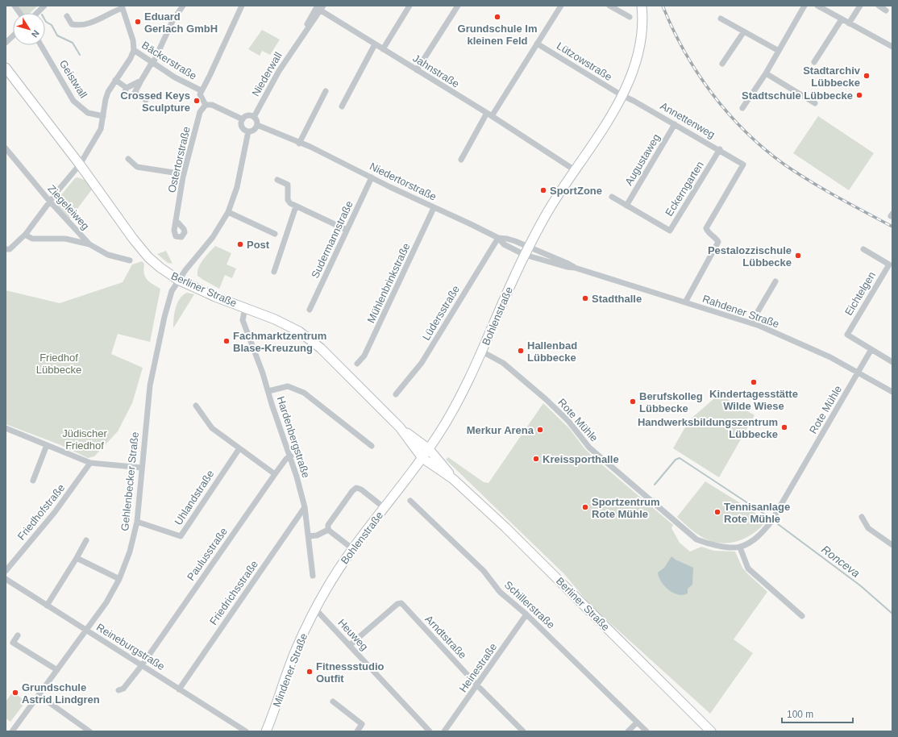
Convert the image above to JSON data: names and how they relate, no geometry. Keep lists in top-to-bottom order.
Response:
{
  "streets": {
    "main road": ["Berliner Straße", "Bohlenstraße", "Mindener Straße"],
    "street": [
      "Bäckerstraße",
      "Lützowstraße",
      "Jahnstraße",
      "Niederwall",
      "Geistwall",
      "Annettenweg",
      "Ostertorstraße",
      "Augustaweg",
      "Niedertorstraße",
      "Eckerngarten",
      "Ziegeleiweg",
      "Sudermannstraße",
      "Mühlenbrinkstraße",
      "Eichtelgen",
      "Rahdener Straße",
      "Lüdersstraße",
      "Rote Mühle",
      "Hardenbergstraße",
      "Gehlenbecker Straße",
      "Uhlandstraße",
      "Friedhofstraße",
      "Paulusstraße",
      "Friedrichsstraße",
      "Schillerstraße",
      "Heuweg",
      "Arndtstraße",
      "Reineburgstraße",
      "Heinestraße"
    ]
  },
  "crossings": [
    ["Lützowstraße", "Annettenweg"],
    ["Lützowstraße", "Bohlenstraße"],
    ["Jahnstraße", "Niederwall"],
    ["Jahnstraße", "Bohlenstraße"],
    ["Niederwall", "Niedertorstraße"],
    ["Annettenweg", "Augustaweg"],
    ["Annettenweg", "Eckerngarten"],
    ["Annettenweg", "Rahdener Straße"],
    ["Annettenweg", "Bohlenstraße"],
    ["Augustaweg", "Eckerngarten"],
    ["Niedertorstraße", "Sudermannstraße"],
    ["Niedertorstraße", "Mühlenbrinkstraße"],
    ["Niedertorstraße", "Rahdener Straße"],
    ["Niedertorstraße", "Lüdersstraße"],
    ["Niedertorstraße", "Bohlenstraße"],
    ["Berliner Straße", "Bohlenstraße"],
    ["Berliner Straße", "Hardenbergstraße"],
    ["Berliner Straße", "Gehlenbecker Straße"],
    ["Rahdener Straße", "Bohlenstraße"],
    ["Rahdener Straße", "Rote Mühle"],
    ["Bohlenstraße", "Rote Mühle"],
    ["Bohlenstraße", "Heuweg"],
    ["Bohlenstraße", "Mindener Straße"],
    ["Hardenbergstraße", "Paulusstraße"],
    ["Hardenbergstraße", "Friedrichsstraße"],
    ["Gehlenbecker Straße", "Uhlandstraße"],
    ["Gehlenbecker Straße", "Reineburgstraße"],
    ["Paulusstraße", "Reineburgstraße"],
    ["Friedrichsstraße", "Reineburgstraße"],
    ["Schillerstraße", "Heinestraße"],
    ["Heuweg", "Arndtstraße"],
    ["Heuweg", "Mindener Straße"],
    ["Arndtstraße", "Heinestraße"]
  ],
  "water": ["Ronceva"],
  "parks": ["Friedhof Lübbecke", "Jüdischer Friedhof"],
  "places": [
    "Grundschule Im kleinen Feld",
    "Eduard Gerlach GmbH",
    "Stadtarchiv Lübbecke",
    "Stadtschule Lübbecke",
    "Crossed Keys Sculpture",
    "SportZone",
    "Post",
    "Pestalozzischule Lübbecke",
    "Stadthalle",
    "Fachmarktzentrum Blase-Kreuzung",
    "Hallenbad Lübbecke",
    "Kindertagesstätte Wilde Wiese",
    "Berufskolleg Lübbecke",
    "Handwerksbildungszentrum Lübbecke",
    "Merkur Arena",
    "Kreissporthalle",
    "Sportzentrum Rote Mühle",
    "Tennisanlage Rote Mühle",
    "Fitnessstudio Outfit",
    "Grundschule Astrid Lindgren"
  ],
  "scale_bar": "100 m",
  "north": "bottom right"
}
